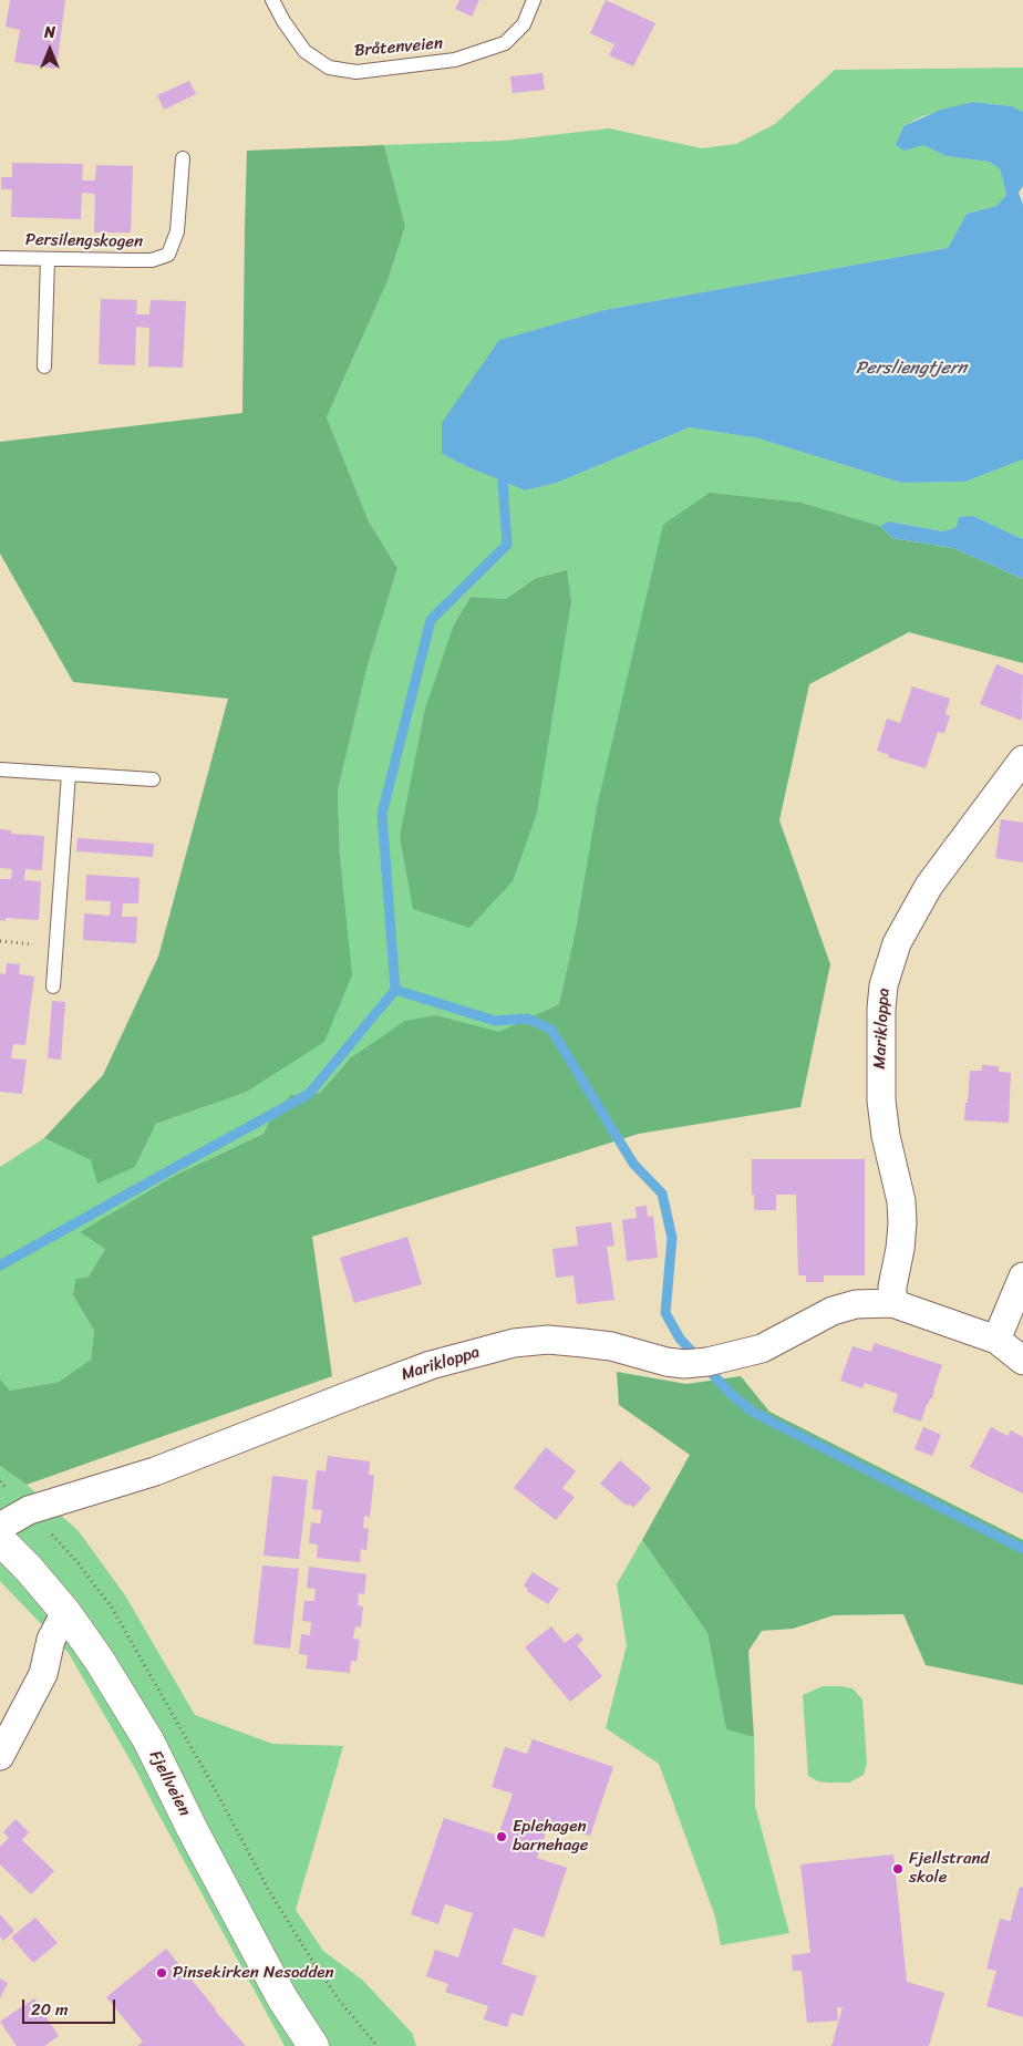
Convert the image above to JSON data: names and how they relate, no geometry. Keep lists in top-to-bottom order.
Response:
{
  "streets": {
    "main road": ["Fjellveien"],
    "street": ["Marikloppa"],
    "lane": ["Bråtenveien", "Persilengskogen"]
  },
  "water": ["Persliengtjern"],
  "places": ["Eplehagen barnehage", "Fjellstrand skole", "Pinsekirken Nesodden"],
  "scale_bar": "20 m",
  "north": "top"
}
